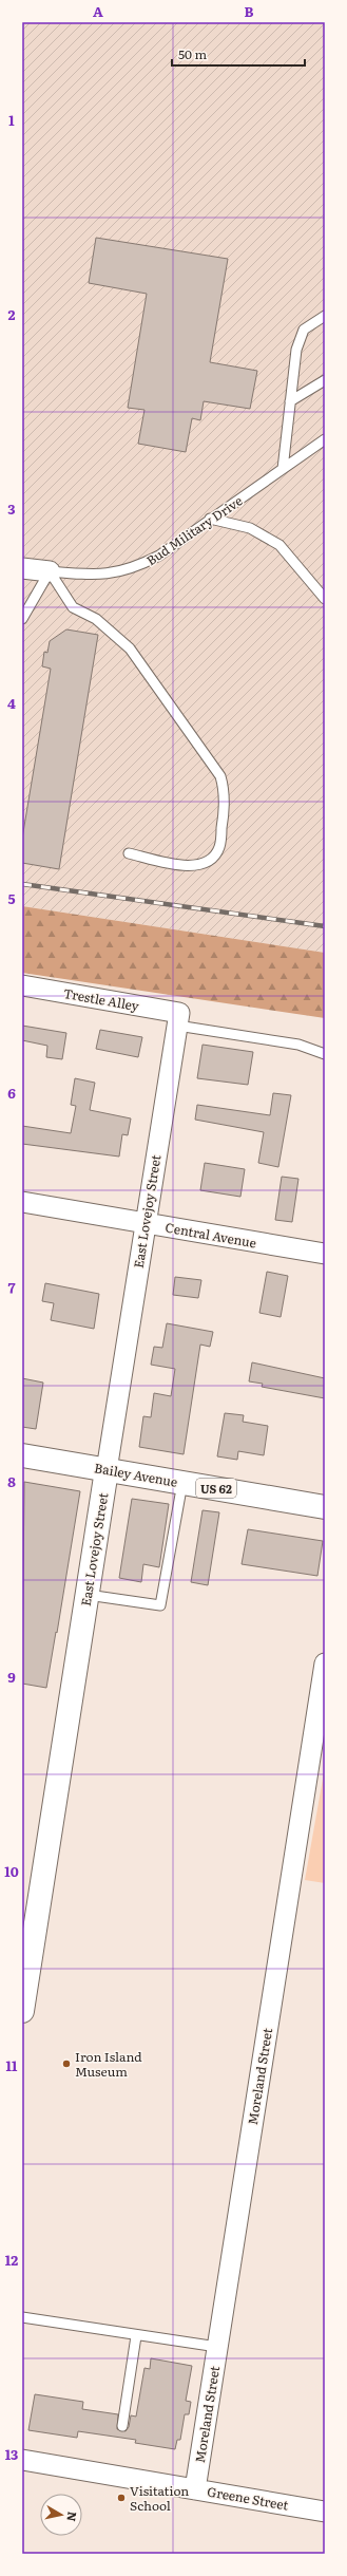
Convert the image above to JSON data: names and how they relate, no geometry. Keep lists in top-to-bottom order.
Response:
{
  "streets": {
    "street": [
      "Bud Military Drive",
      "Trestle Alley",
      "East Lovejoy Street",
      "Central Avenue",
      "Bailey Avenue",
      "US 62",
      "Moreland Street",
      "Greene Street"
    ]
  },
  "crossings": [
    ["Trestle Alley", "East Lovejoy Street"],
    ["East Lovejoy Street", "Central Avenue"],
    ["East Lovejoy Street", "Bailey Avenue"],
    ["Moreland Street", "Greene Street"]
  ],
  "places": ["Iron Island Museum", "Visitation School"],
  "scale_bar": "50 m",
  "north": "right",
  "grid": {
    "columns": ["A", "B"],
    "rows": [
      "1",
      "2",
      "3",
      "4",
      "5",
      "6",
      "7",
      "8",
      "9",
      "10",
      "11",
      "12",
      "13"
    ]
  }
}
